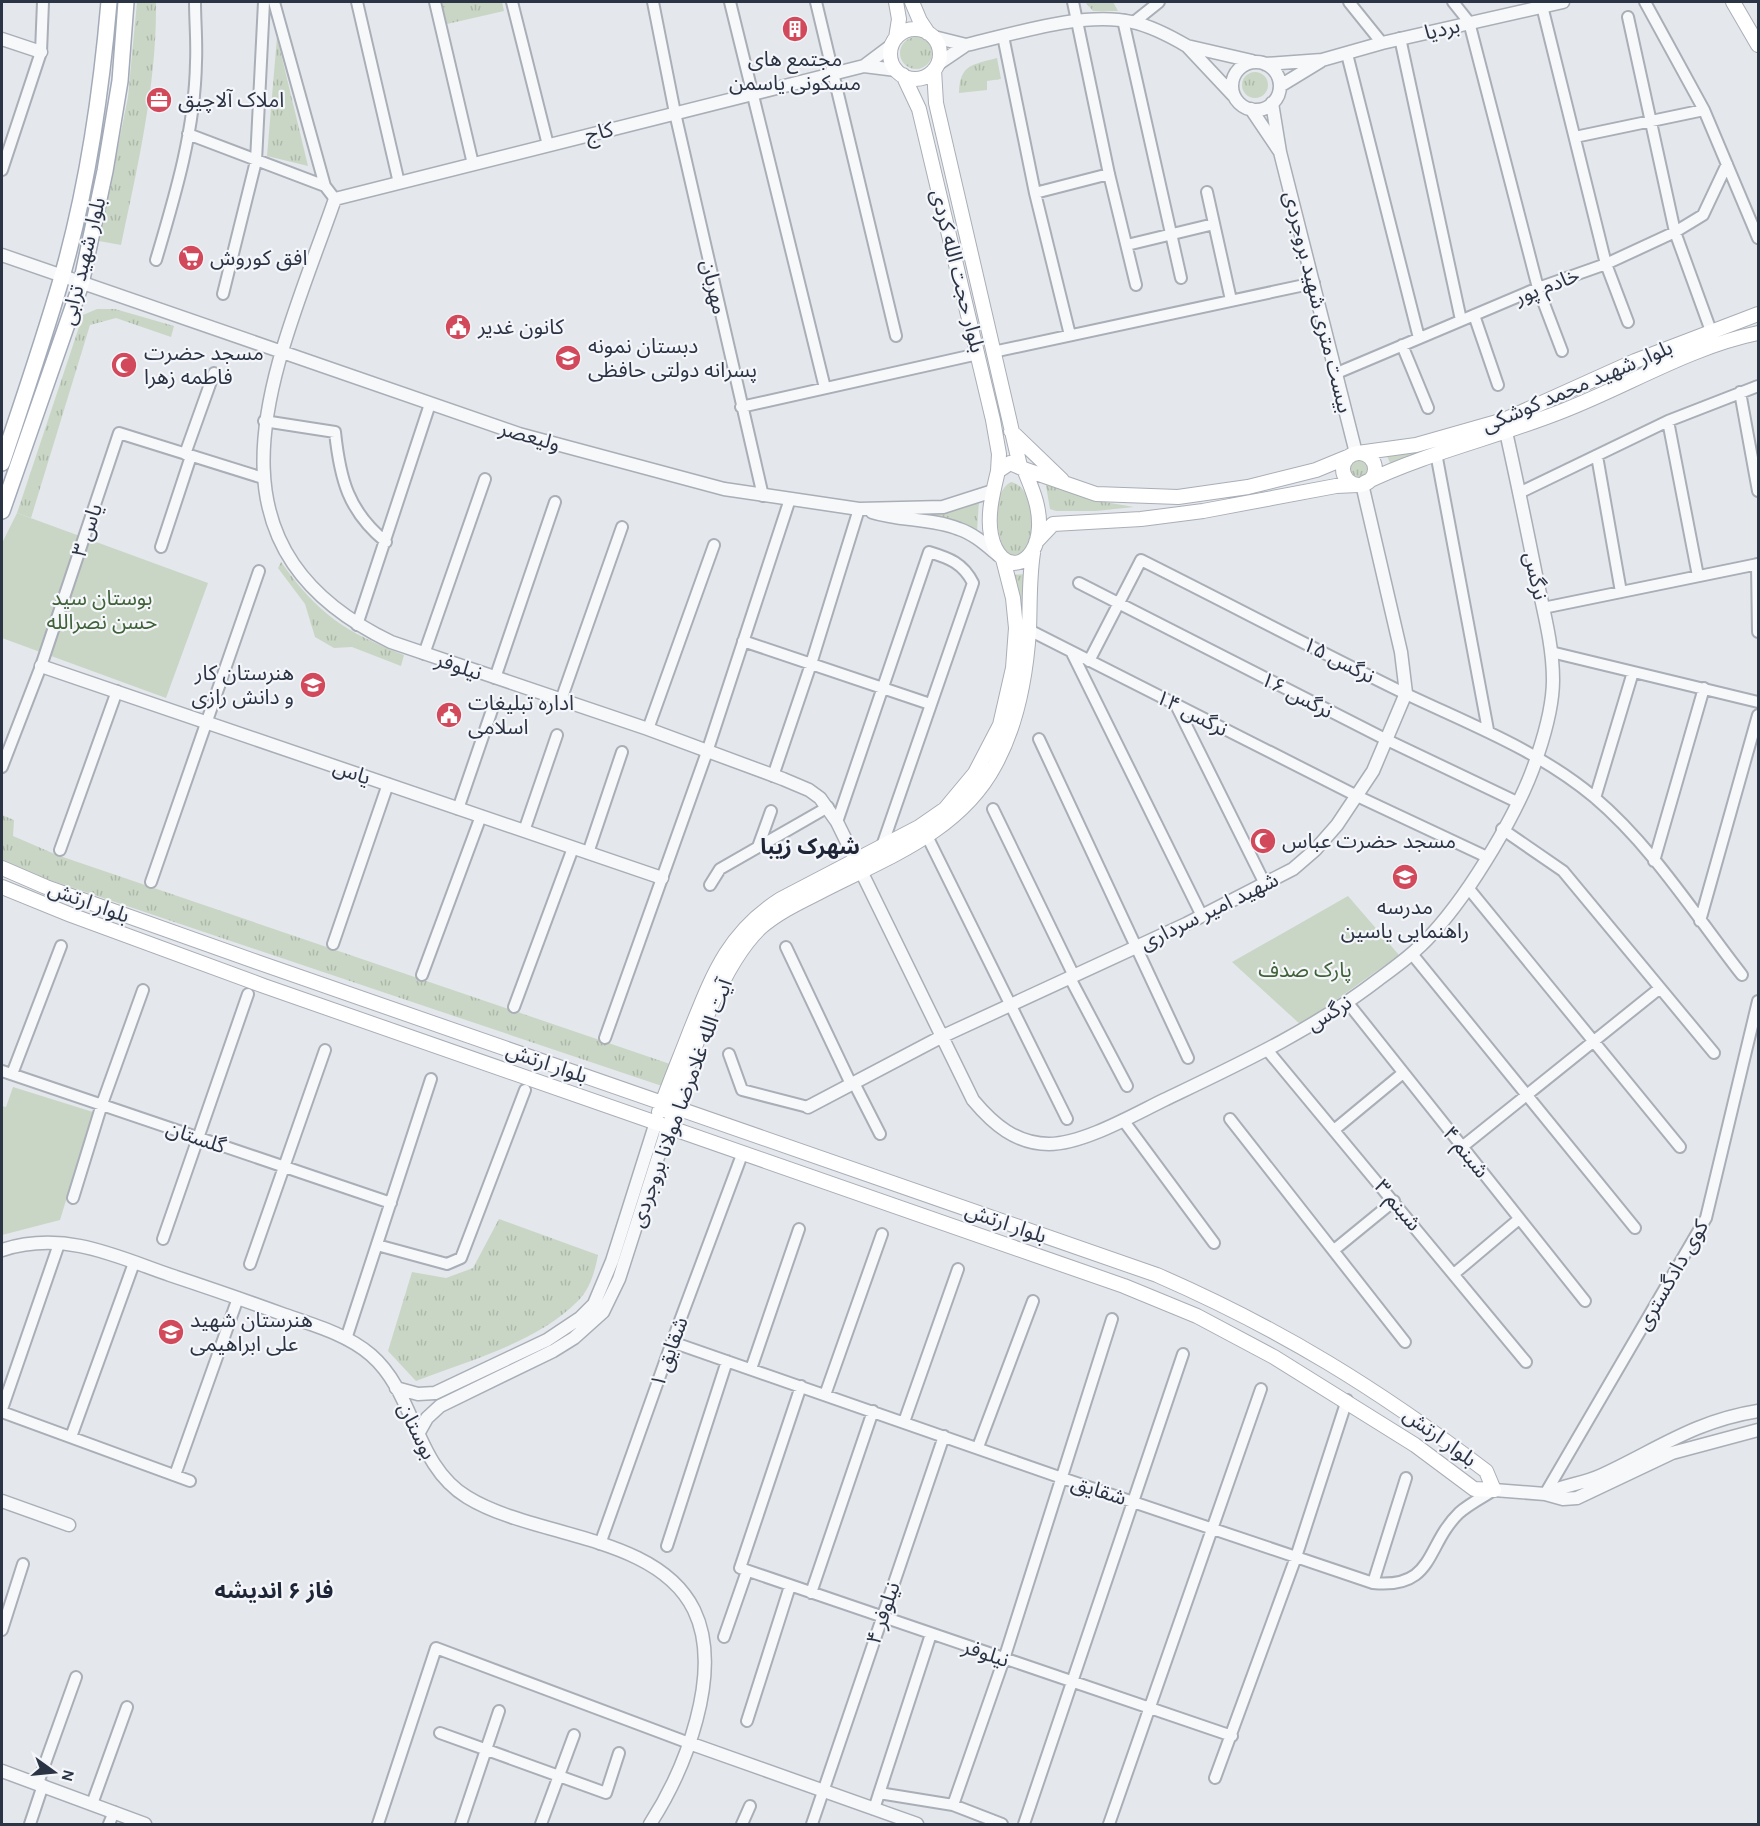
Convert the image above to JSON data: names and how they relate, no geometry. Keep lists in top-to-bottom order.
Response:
{
  "streets": {
    "main road": [
      "بلوار شهید ترابی",
      "بلوار حجت الله کردی",
      "بلوار شهید محمد کوشکی",
      "بلوار ارتش",
      "آیت الله غلامرضا مولانا بروجردی"
    ],
    "street": [
      "بردیا",
      "کاج",
      "خادم پور",
      "مهربان",
      "بیست متری شهید بروجردی",
      "ولیعصر",
      "یاس ۳",
      "نرگس",
      "نرگس ۱۵",
      "نیلوفر",
      "نرگس ۱۶",
      "نرگس ۱۴",
      "یاس",
      "شهید امیر سرداری",
      "گلستان",
      "شبنم ۴",
      "شبنم ۳",
      "کوی دادگستری",
      "شقایق ۱",
      "بوستان",
      "شقایق",
      "نیلوفر ۴"
    ]
  },
  "crossings": [
    ["کاج", "بلوار حجت الله کردی"],
    ["کاج", "مهربان"],
    ["بلوار شهید ترابی", "ولیعصر"],
    ["بلوار حجت الله کردی", "بلوار شهید محمد کوشکی"],
    ["خادم پور", "بیست متری شهید بروجردی"],
    ["مهربان", "ولیعصر"],
    ["بیست متری شهید بروجردی", "بلوار شهید محمد کوشکی"],
    ["بیست متری شهید بروجردی", "شهید امیر سرداری"],
    ["بلوار شهید محمد کوشکی", "نرگس"],
    ["بلوار شهید محمد کوشکی", "شهید امیر سرداری"],
    ["بلوار شهید محمد کوشکی", "آیت الله غلامرضا مولانا بروجردی"],
    ["ولیعصر", "نیلوفر"],
    ["یاس ۳", "نیلوفر"],
    ["یاس ۳", "یاس"],
    ["نرگس", "نرگس ۱۵"],
    ["نرگس", "نیلوفر"],
    ["نرگس", "نرگس ۱۶"],
    ["نرگس", "نرگس ۱۴"],
    ["نرگس", "شهید امیر سرداری"],
    ["نرگس", "آیت الله غلامرضا مولانا بروجردی"],
    ["نرگس", "شبنم ۴"],
    ["نرگس", "شبنم ۳"],
    ["نرگس ۱۵", "نرگس ۱۶"],
    ["نرگس ۱۵", "شهید امیر سرداری"],
    ["نیلوفر", "آیت الله غلامرضا مولانا بروجردی"],
    ["نیلوفر", "نیلوفر ۴"],
    ["نرگس ۱۶", "شهید امیر سرداری"],
    ["نرگس ۱۴", "شهید امیر سرداری"],
    ["نرگس ۱۴", "آیت الله غلامرضا مولانا بروجردی"],
    ["بلوار ارتش", "آیت الله غلامرضا مولانا بروجردی"],
    ["بلوار ارتش", "شقایق"],
    ["آیت الله غلامرضا مولانا بروجردی", "بوستان"],
    ["شقایق ۱", "بوستان"],
    ["شقایق ۱", "شقایق"],
    ["شقایق", "نیلوفر ۴"]
  ],
  "districts": ["شهرک زیبا", "فاز ۶ اندیشه"],
  "parks": ["بوستان سید حسن نصرالله", "پارک صدف"],
  "places": {
    "building": ["مجتمع های مسکونی یاسمن"],
    "office": ["املاک آلاچیق"],
    "supermarket": ["افق کوروش"],
    "public building": ["کانون غدیر", "اداره تبلیغات اسلامی"],
    "school or university": [
      "دبستان نمونه پسرانه دولتی حافظی",
      "هنرستان کار و دانش رازی",
      "مدرسه راهنمایی یاسین",
      "هنرستان شهید علی ابراهیمی"
    ],
    "mosque": ["مسجد حضرت فاطمه زهرا", "مسجد حضرت عباس"]
  },
  "north": "right"
}
